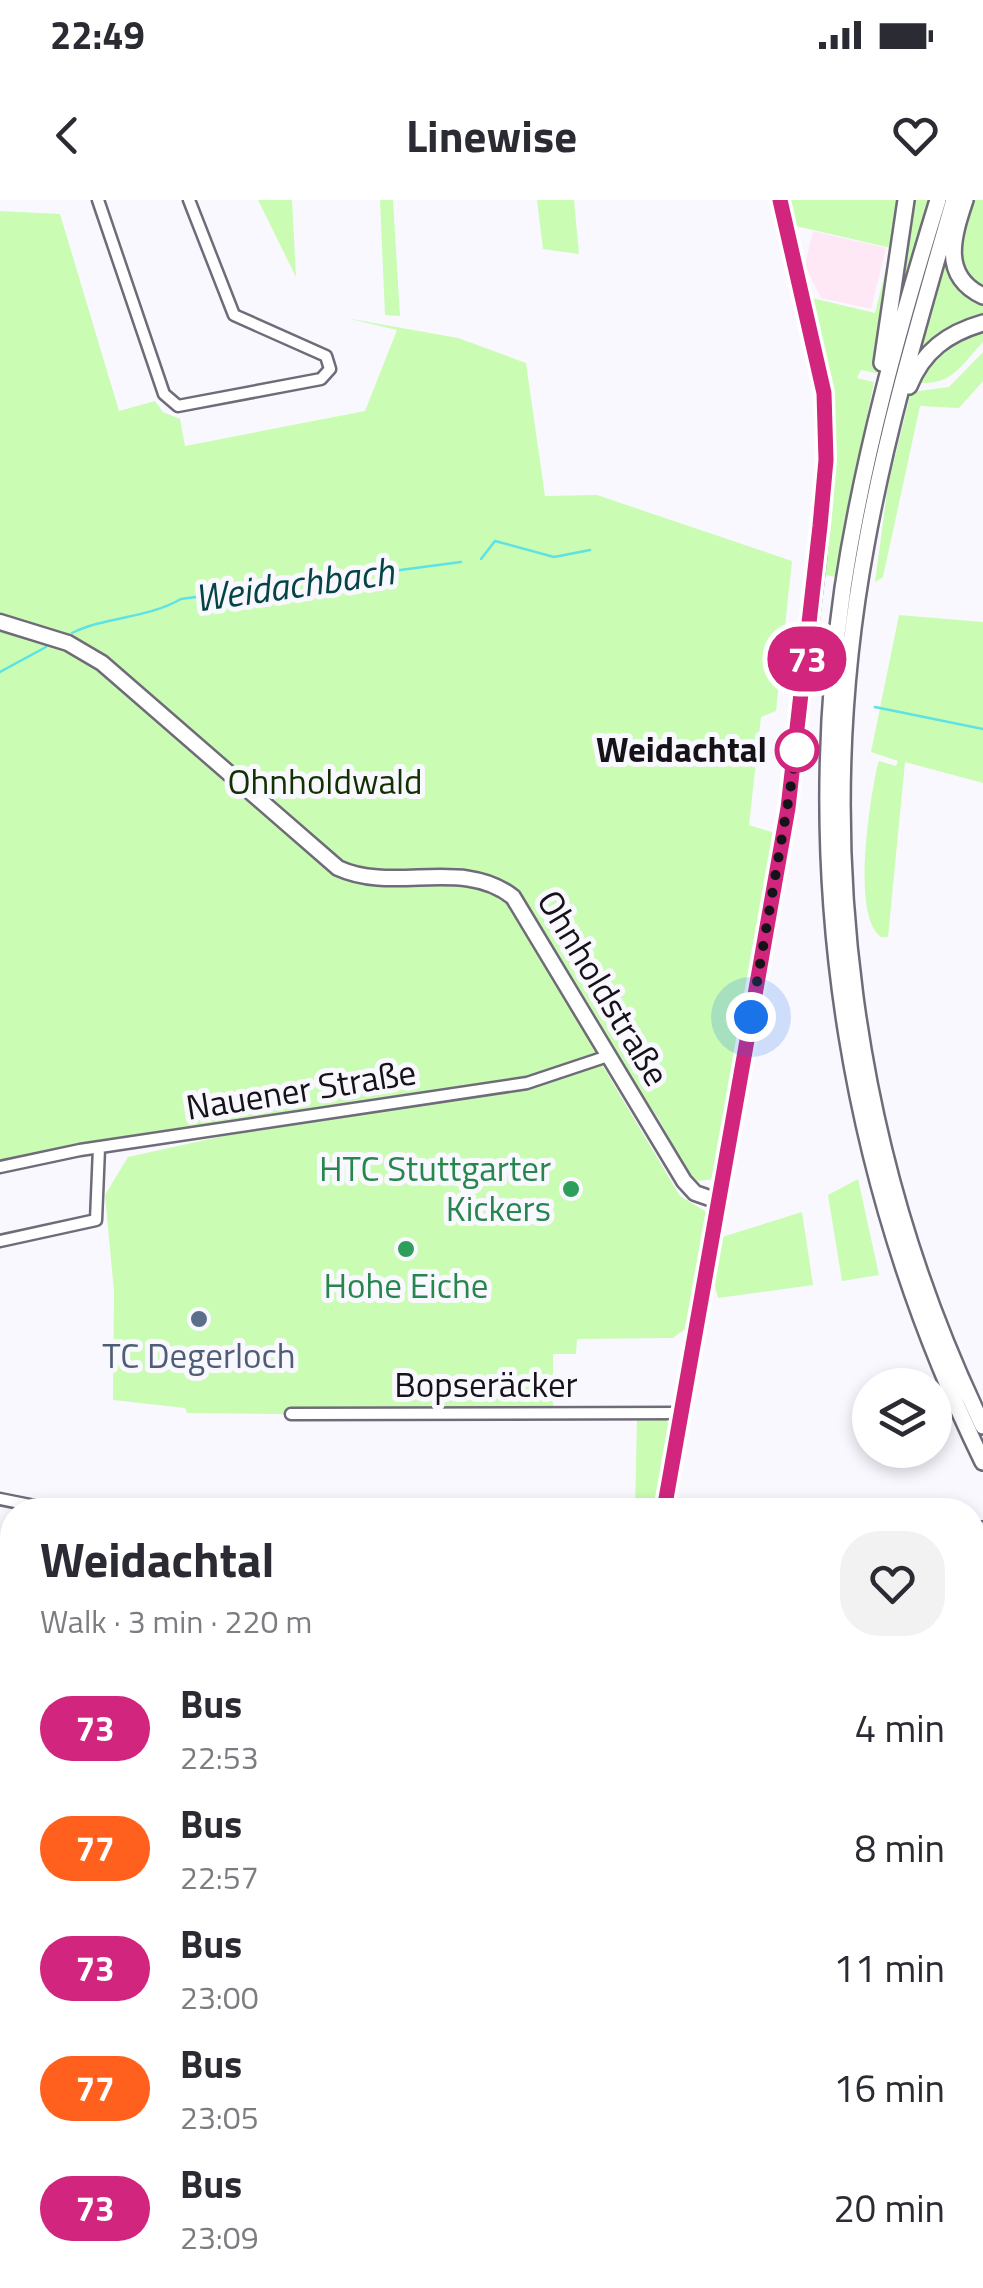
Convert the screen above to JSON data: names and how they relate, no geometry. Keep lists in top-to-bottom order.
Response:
{
  "streets": {
    "main road": ["Ohnholdstraße"],
    "street": ["Nauener Straße", "Bopseräcker"]
  },
  "crossings": [
    ["Ohnholdstraße", "Nauener Straße"]
  ],
  "water": ["Weidachbach"],
  "parks": ["Ohnholdwald"],
  "places": [
    "Weidachtal",
    "HTC Stuttgarter Kickers",
    "Hohe Eiche",
    "TC Degerloch"
  ],
  "lines": ["bus line 73"],
  "page": {
    "status": "22:49",
    "header": "Linewise",
    "on_map": "73",
    "heading": ["Weidachtal", "Walk · 3 min · 220 m"],
    "list": [
      {
        "mark": "73",
        "name": "Bus",
        "note": "22:53",
        "value": "4 min"
      },
      {
        "mark": "77",
        "name": "Bus",
        "note": "22:57",
        "value": "8 min"
      },
      {
        "mark": "73",
        "name": "Bus",
        "note": "23:00",
        "value": "11 min"
      },
      {
        "mark": "77",
        "name": "Bus",
        "note": "23:05",
        "value": "16 min"
      },
      {
        "mark": "73",
        "name": "Bus",
        "note": "23:09",
        "value": "20 min"
      }
    ]
  }
}
